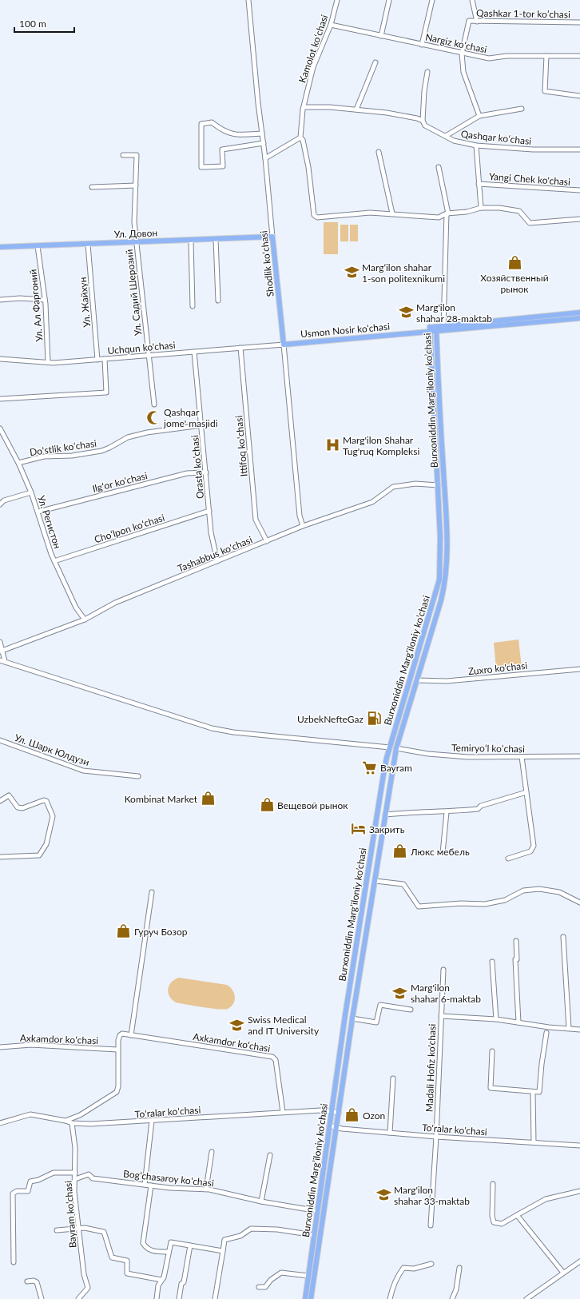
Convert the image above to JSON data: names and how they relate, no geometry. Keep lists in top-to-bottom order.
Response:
{
  "streets": {
    "main road": [
      "Ул. Довон",
      "Shodlik koʻchasi",
      "Usmon Nosir ko‘chasi",
      "Burxoniddin Marg’iloniy ko’chasi"
    ],
    "street": [
      "Qashkar 1-tor koʼchasi",
      "Nargiz koʻchasi",
      "Kamolot koʻchasi",
      "Qashqar koʻchasi",
      "Yangi Chek ko'chasi",
      "Ул. Садий Шерозий",
      "Ул. Жайхун",
      "Ул. Ал Фаргоний",
      "Uchqun ko'chasi",
      "Ittifoq koʻchasi",
      "Doʻstlik koʻchasi",
      "Orasta koʻchasi",
      "Ilgʻor koʻchasi",
      "Ул. Регистон",
      "Choʻlpon koʻchasi",
      "Tashabbus koʻchasi",
      "Zuxro ko'chasi",
      "Temiryoʻl koʻchasi",
      "Ул. Шарк Юлдузи",
      "Axkamdor koʻchasi",
      "Axkamdor ko‘chasi",
      "Madali Hofiz ko'chasi",
      "Toʻralar koʻchasi",
      "To'ralar ko'chasi",
      "Bogʻchasaroy koʻchasi",
      "Bayram koʻchasi"
    ]
  },
  "crossings": [
    ["Qashkar 1-tor koʼchasi", "Nargiz koʻchasi"],
    ["Nargiz koʻchasi", "Kamolot koʻchasi"],
    ["Kamolot koʻchasi", "Qashqar koʻchasi"],
    ["Ул. Довон", "Shodlik koʻchasi"],
    ["Ул. Довон", "Ул. Садий Шерозий"],
    ["Ул. Довон", "Ул. Жайхун"],
    ["Ул. Довон", "Ул. Ал Фаргоний"],
    ["Shodlik koʻchasi", "Usmon Nosir ko‘chasi"],
    ["Shodlik koʻchasi", "Uchqun ko'chasi"],
    ["Shodlik koʻchasi", "Tashabbus koʻchasi"],
    ["Ул. Садий Шерозий", "Uchqun ko'chasi"],
    ["Ул. Жайхун", "Uchqun ko'chasi"],
    ["Ул. Ал Фаргоний", "Uchqun ko'chasi"],
    ["Usmon Nosir ko‘chasi", "Uchqun ko'chasi"],
    ["Usmon Nosir ko‘chasi", "Burxoniddin Marg’iloniy ko’chasi"],
    ["Uchqun ko'chasi", "Ittifoq koʻchasi"],
    ["Uchqun ko'chasi", "Orasta koʻchasi"],
    ["Burxoniddin Marg’iloniy ko’chasi", "Tashabbus koʻchasi"],
    ["Burxoniddin Marg’iloniy ko’chasi", "Zuxro ko'chasi"],
    ["Burxoniddin Marg’iloniy ko’chasi", "Temiryoʻl koʻchasi"],
    ["Burxoniddin Marg’iloniy ko’chasi", "Toʻralar koʻchasi"],
    ["Burxoniddin Marg’iloniy ko’chasi", "To'ralar ko'chasi"],
    ["Burxoniddin Marg’iloniy ko’chasi", "Bogʻchasaroy koʻchasi"],
    ["Ittifoq koʻchasi", "Tashabbus koʻchasi"],
    ["Doʻstlik koʻchasi", "Orasta koʻchasi"],
    ["Doʻstlik koʻchasi", "Ул. Регистон"],
    ["Orasta koʻchasi", "Ilgʻor koʻchasi"],
    ["Orasta koʻchasi", "Choʻlpon koʻchasi"],
    ["Orasta koʻchasi", "Tashabbus koʻchasi"],
    ["Ilgʻor koʻchasi", "Ул. Регистон"],
    ["Ул. Регистон", "Choʻlpon koʻchasi"],
    ["Ул. Регистон", "Tashabbus koʻchasi"],
    ["Axkamdor koʻchasi", "Axkamdor ko‘chasi"],
    ["Axkamdor ko‘chasi", "Toʻralar koʻchasi"],
    ["Madali Hofiz ko'chasi", "To'ralar ko'chasi"],
    ["Toʻralar koʻchasi", "Bayram koʻchasi"],
    ["Bogʻchasaroy koʻchasi", "Bayram koʻchasi"]
  ],
  "places": {
    "shop": [
      "Хозяйственный рынок",
      "Kombinat Market",
      "Вещевой рынок",
      "Люкс мебель",
      "Гуруч Бозор",
      "Ozon"
    ],
    "school or university": [
      "Margʻilon shahar 1-son politexnikumi",
      "Marg'ilon shahar 28-maktab",
      "Marg'ilon shahar 6-maktab",
      "Swiss Medical and IT University",
      "Marg'ilon shahar 33-maktab"
    ],
    "mosque": ["Qashqar jome' masjidi"],
    "hospital": ["Marg'ilon Shahar Tug'ruq Kompleksi"],
    "fuel station": ["UzbekNefteGaz"],
    "supermarket": ["Bayram"],
    "hotel": ["Закрить"]
  },
  "scale_bar": "100 m"
}
